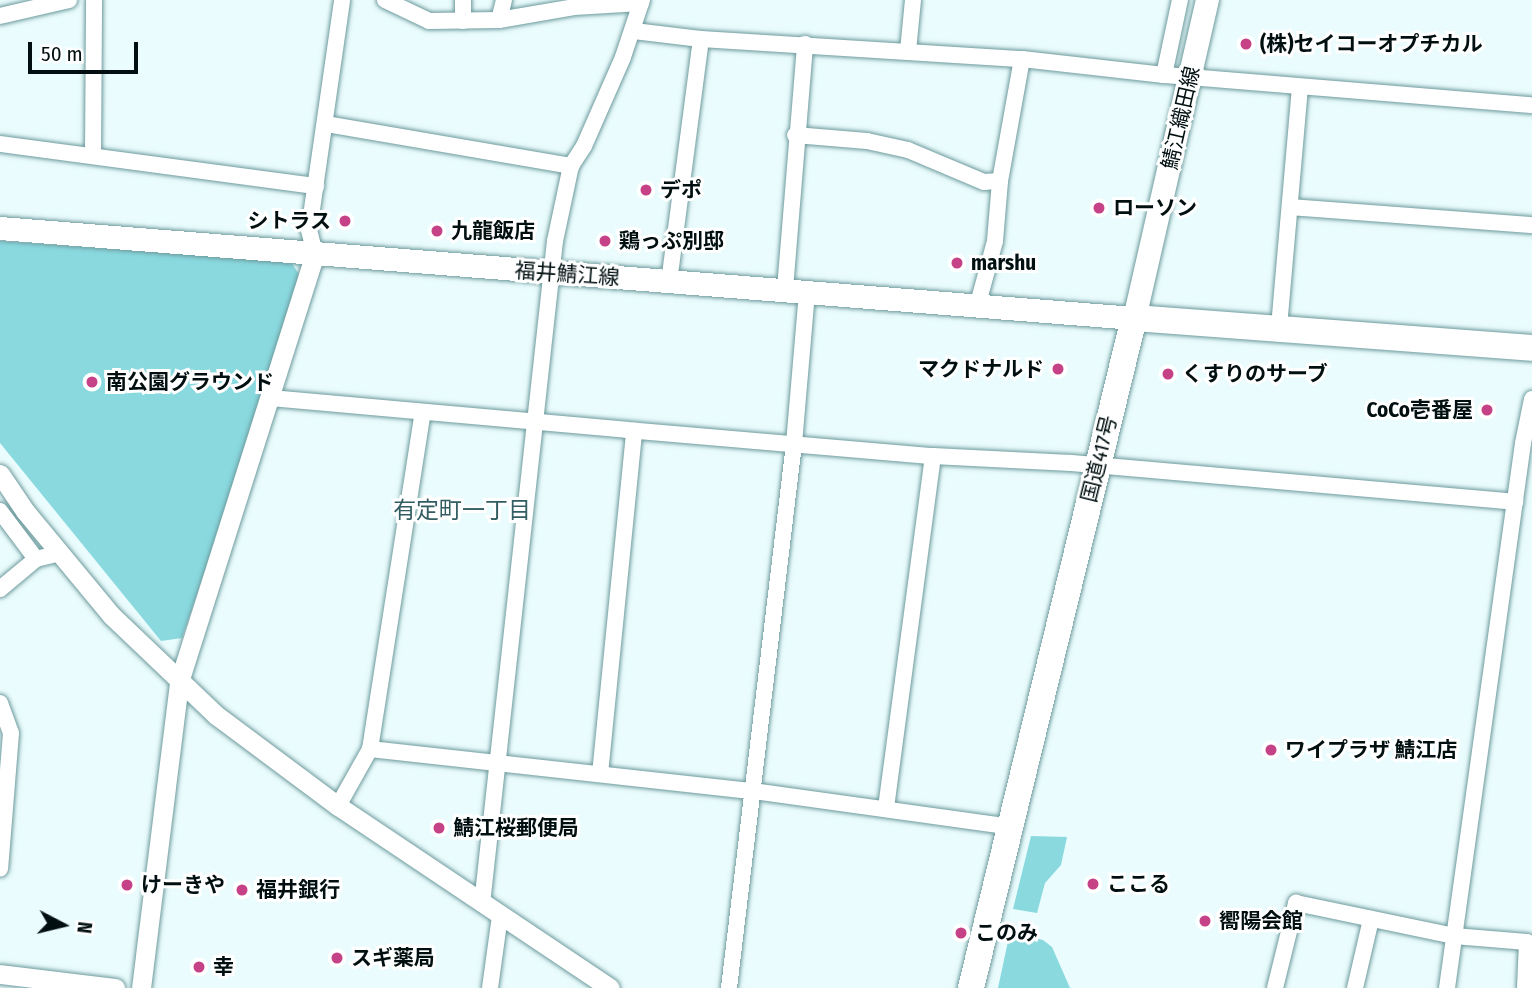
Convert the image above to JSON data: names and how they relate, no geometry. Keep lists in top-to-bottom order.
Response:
{
  "streets": {
    "highway": ["国道417号"],
    "main road": ["鯖江織田線", "福井鯖江線"]
  },
  "crossings": [
    ["鯖江織田線", "福井鯖江線"],
    ["鯖江織田線", "国道417号"],
    ["福井鯖江線", "国道417号"]
  ],
  "districts": ["有定町一丁目"],
  "places": [
    "(株)セイコーオプチカル",
    "デポ",
    "ローソン",
    "シトラス",
    "九龍飯店",
    "鶏っぷ別邸",
    "marshu",
    "マクドナルド",
    "くすりのサーブ",
    "南公園グラウンド",
    "CoCo壱番屋",
    "ワイプラザ 鯖江店",
    "鯖江桜郵便局",
    "ここる",
    "けーきや",
    "福井銀行",
    "嚮陽会館",
    "このみ",
    "スギ薬局",
    "幸"
  ],
  "scale_bar": "50 m",
  "north": "right"
}
